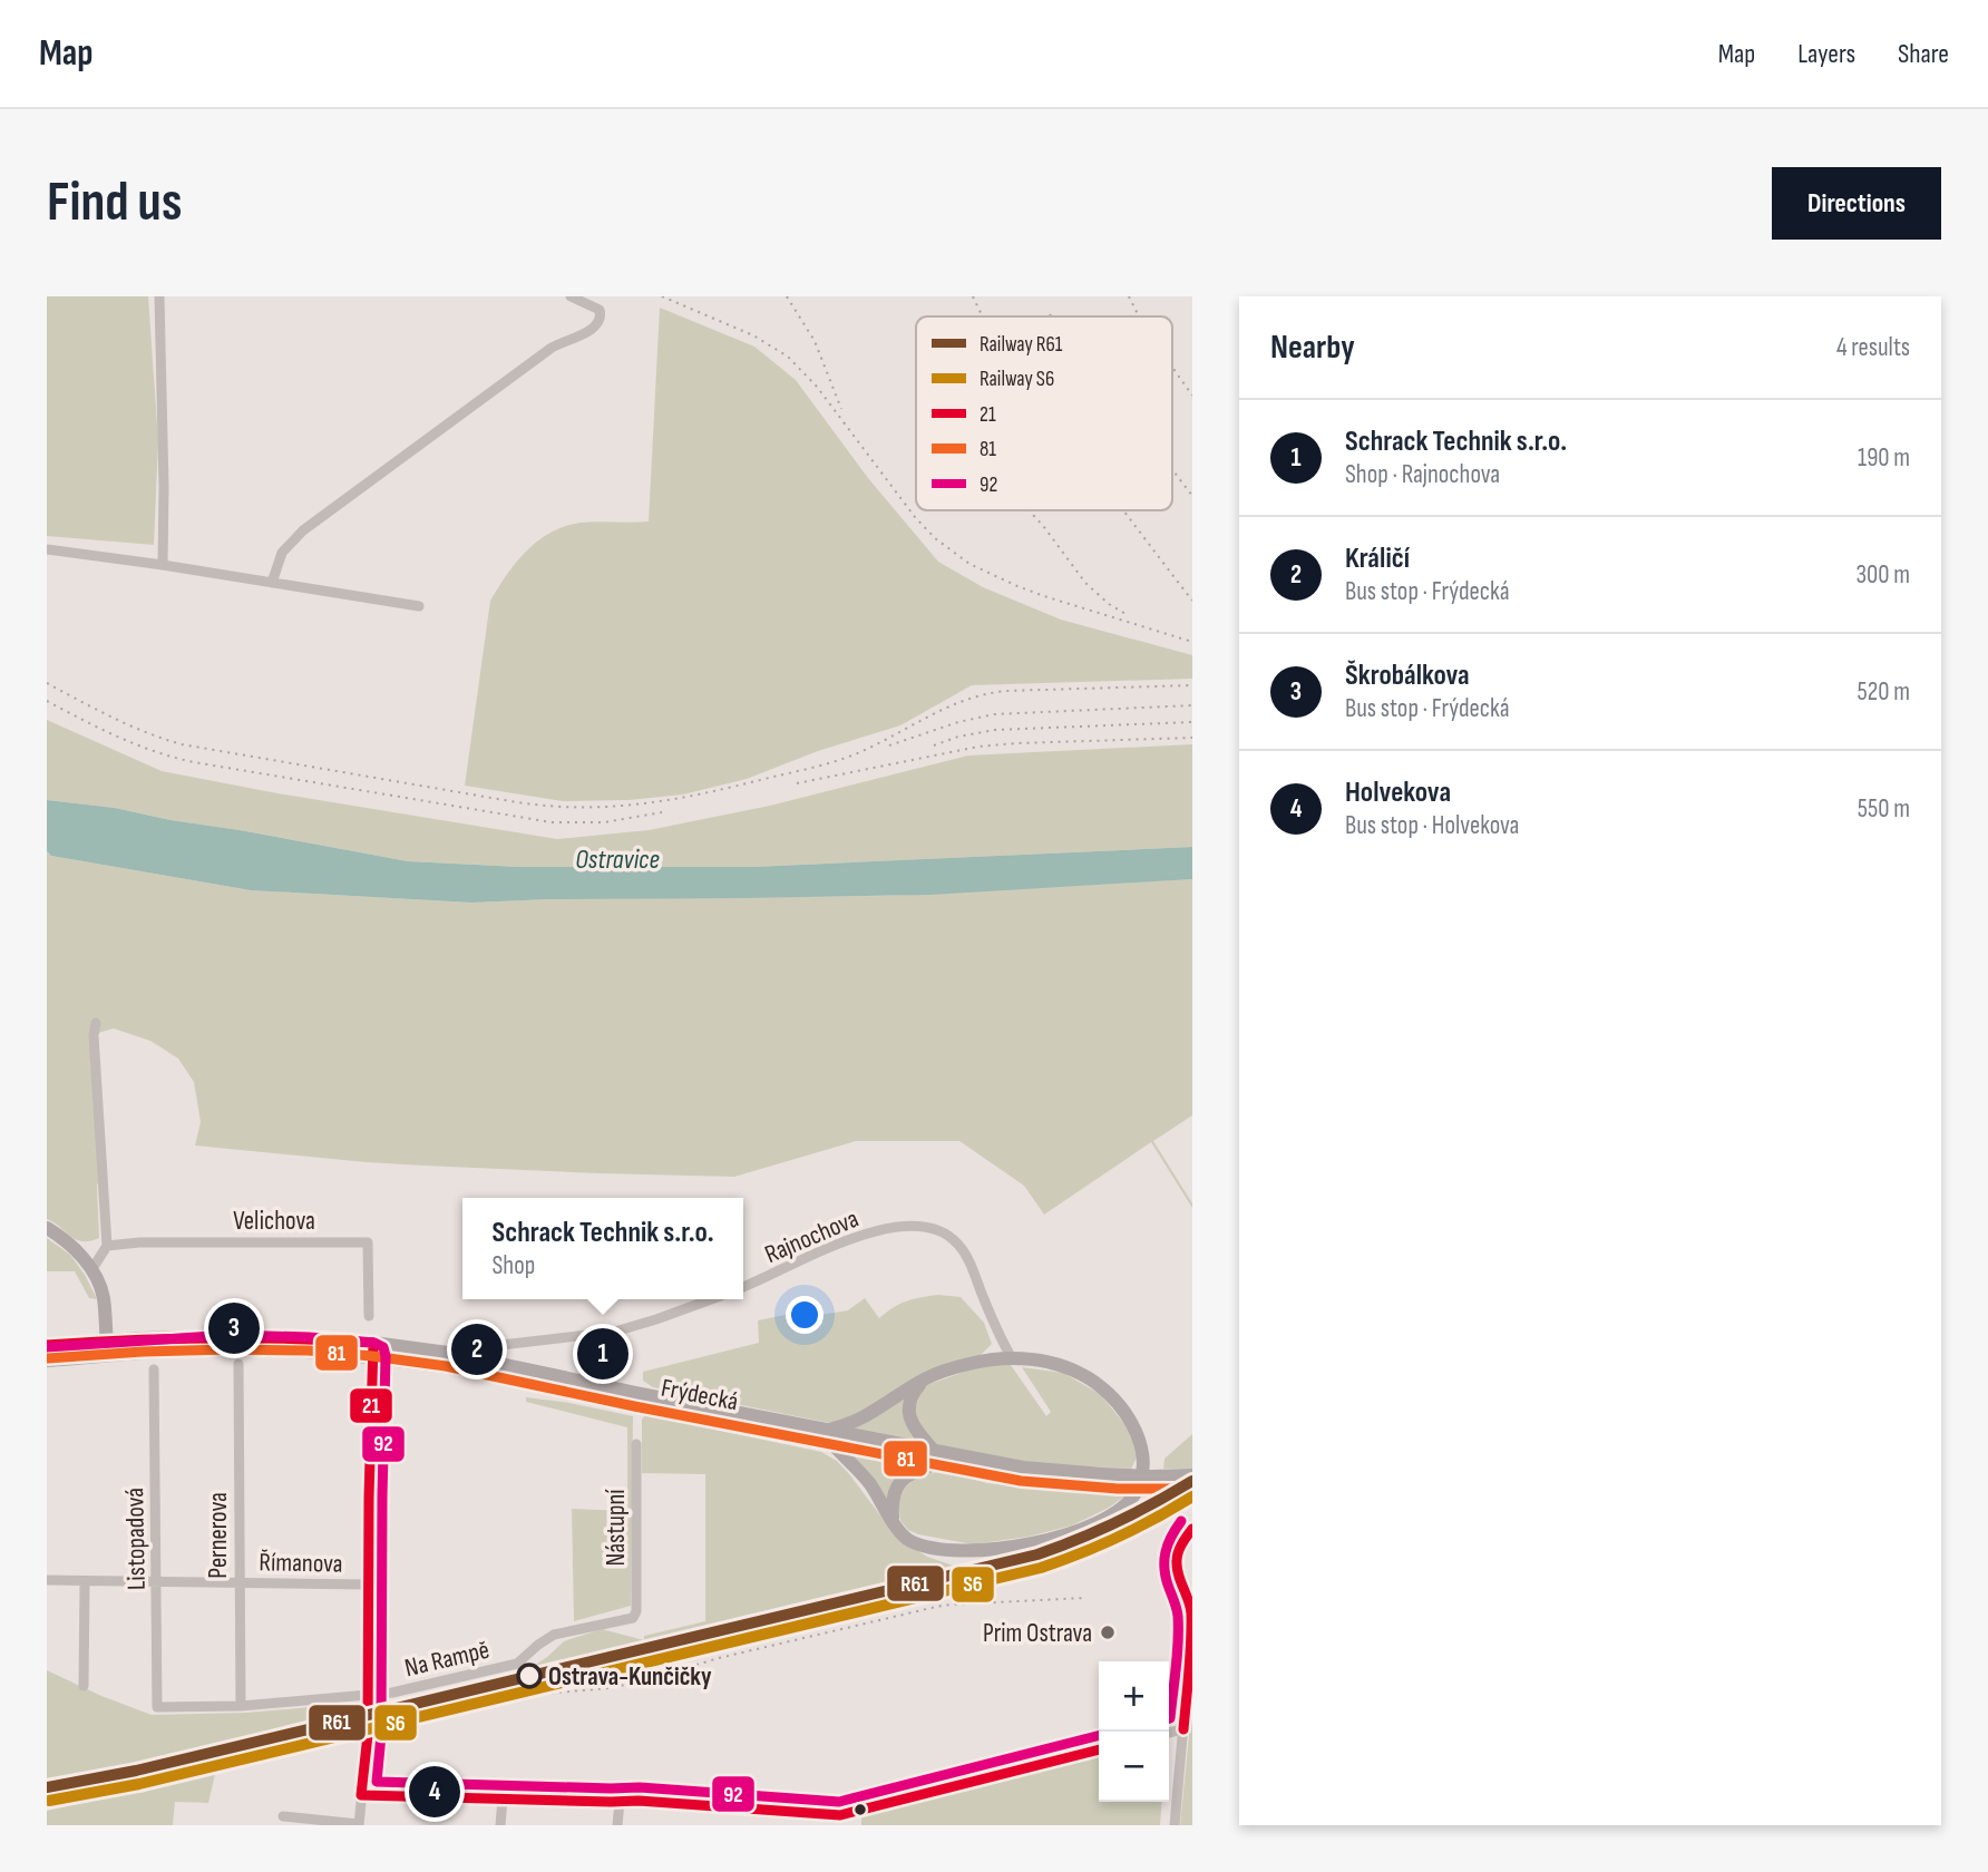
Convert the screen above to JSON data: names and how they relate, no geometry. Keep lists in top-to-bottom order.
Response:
{
  "streets": {
    "main road": ["Frýdecká"],
    "street": [
      "Velichova",
      "Rajnochova",
      "Nástupní",
      "Pernerova",
      "Listopadová",
      "Římanova",
      "Na Rampě"
    ]
  },
  "crossings": [
    ["Nástupní", "Na Rampě"],
    ["Pernerova", "Římanova"],
    ["Pernerova", "Na Rampě"],
    ["Listopadová", "Římanova"],
    ["Listopadová", "Na Rampě"]
  ],
  "water": ["Ostravice"],
  "places": ["Prim Ostrava", "Ostrava-Kunčičky"],
  "lines": [
    "transit line 92",
    "transit line 21",
    "transit line 81",
    "rail line R61",
    "rail line S6"
  ],
  "legend": [
    "Railway R61",
    "Railway S6",
    "21",
    "81",
    "92"
  ],
  "page": {
    "header": "Map",
    "nav": ["Map", "Layers", "Share"],
    "buttons": "Directions",
    "title": "Find us",
    "heading": ["Nearby", "4 results"],
    "list": [
      {
        "mark": "1",
        "name": "Schrack Technik s.r.o.",
        "note": "Shop · Rajnochova",
        "value": "190 m"
      },
      {
        "mark": "2",
        "name": "Králičí",
        "note": "Bus stop · Frýdecká",
        "value": "300 m"
      },
      {
        "mark": "3",
        "name": "Škrobálkova",
        "note": "Bus stop · Frýdecká",
        "value": "520 m"
      },
      {
        "mark": "4",
        "name": "Holvekova",
        "note": "Bus stop · Holvekova",
        "value": "550 m"
      }
    ],
    "popup": ["Schrack Technik s.r.o.", "Shop"],
    "pins": [
      "3",
      "2",
      "1",
      "4"
    ],
    "map_buttons": ["+", "−"]
  }
}
